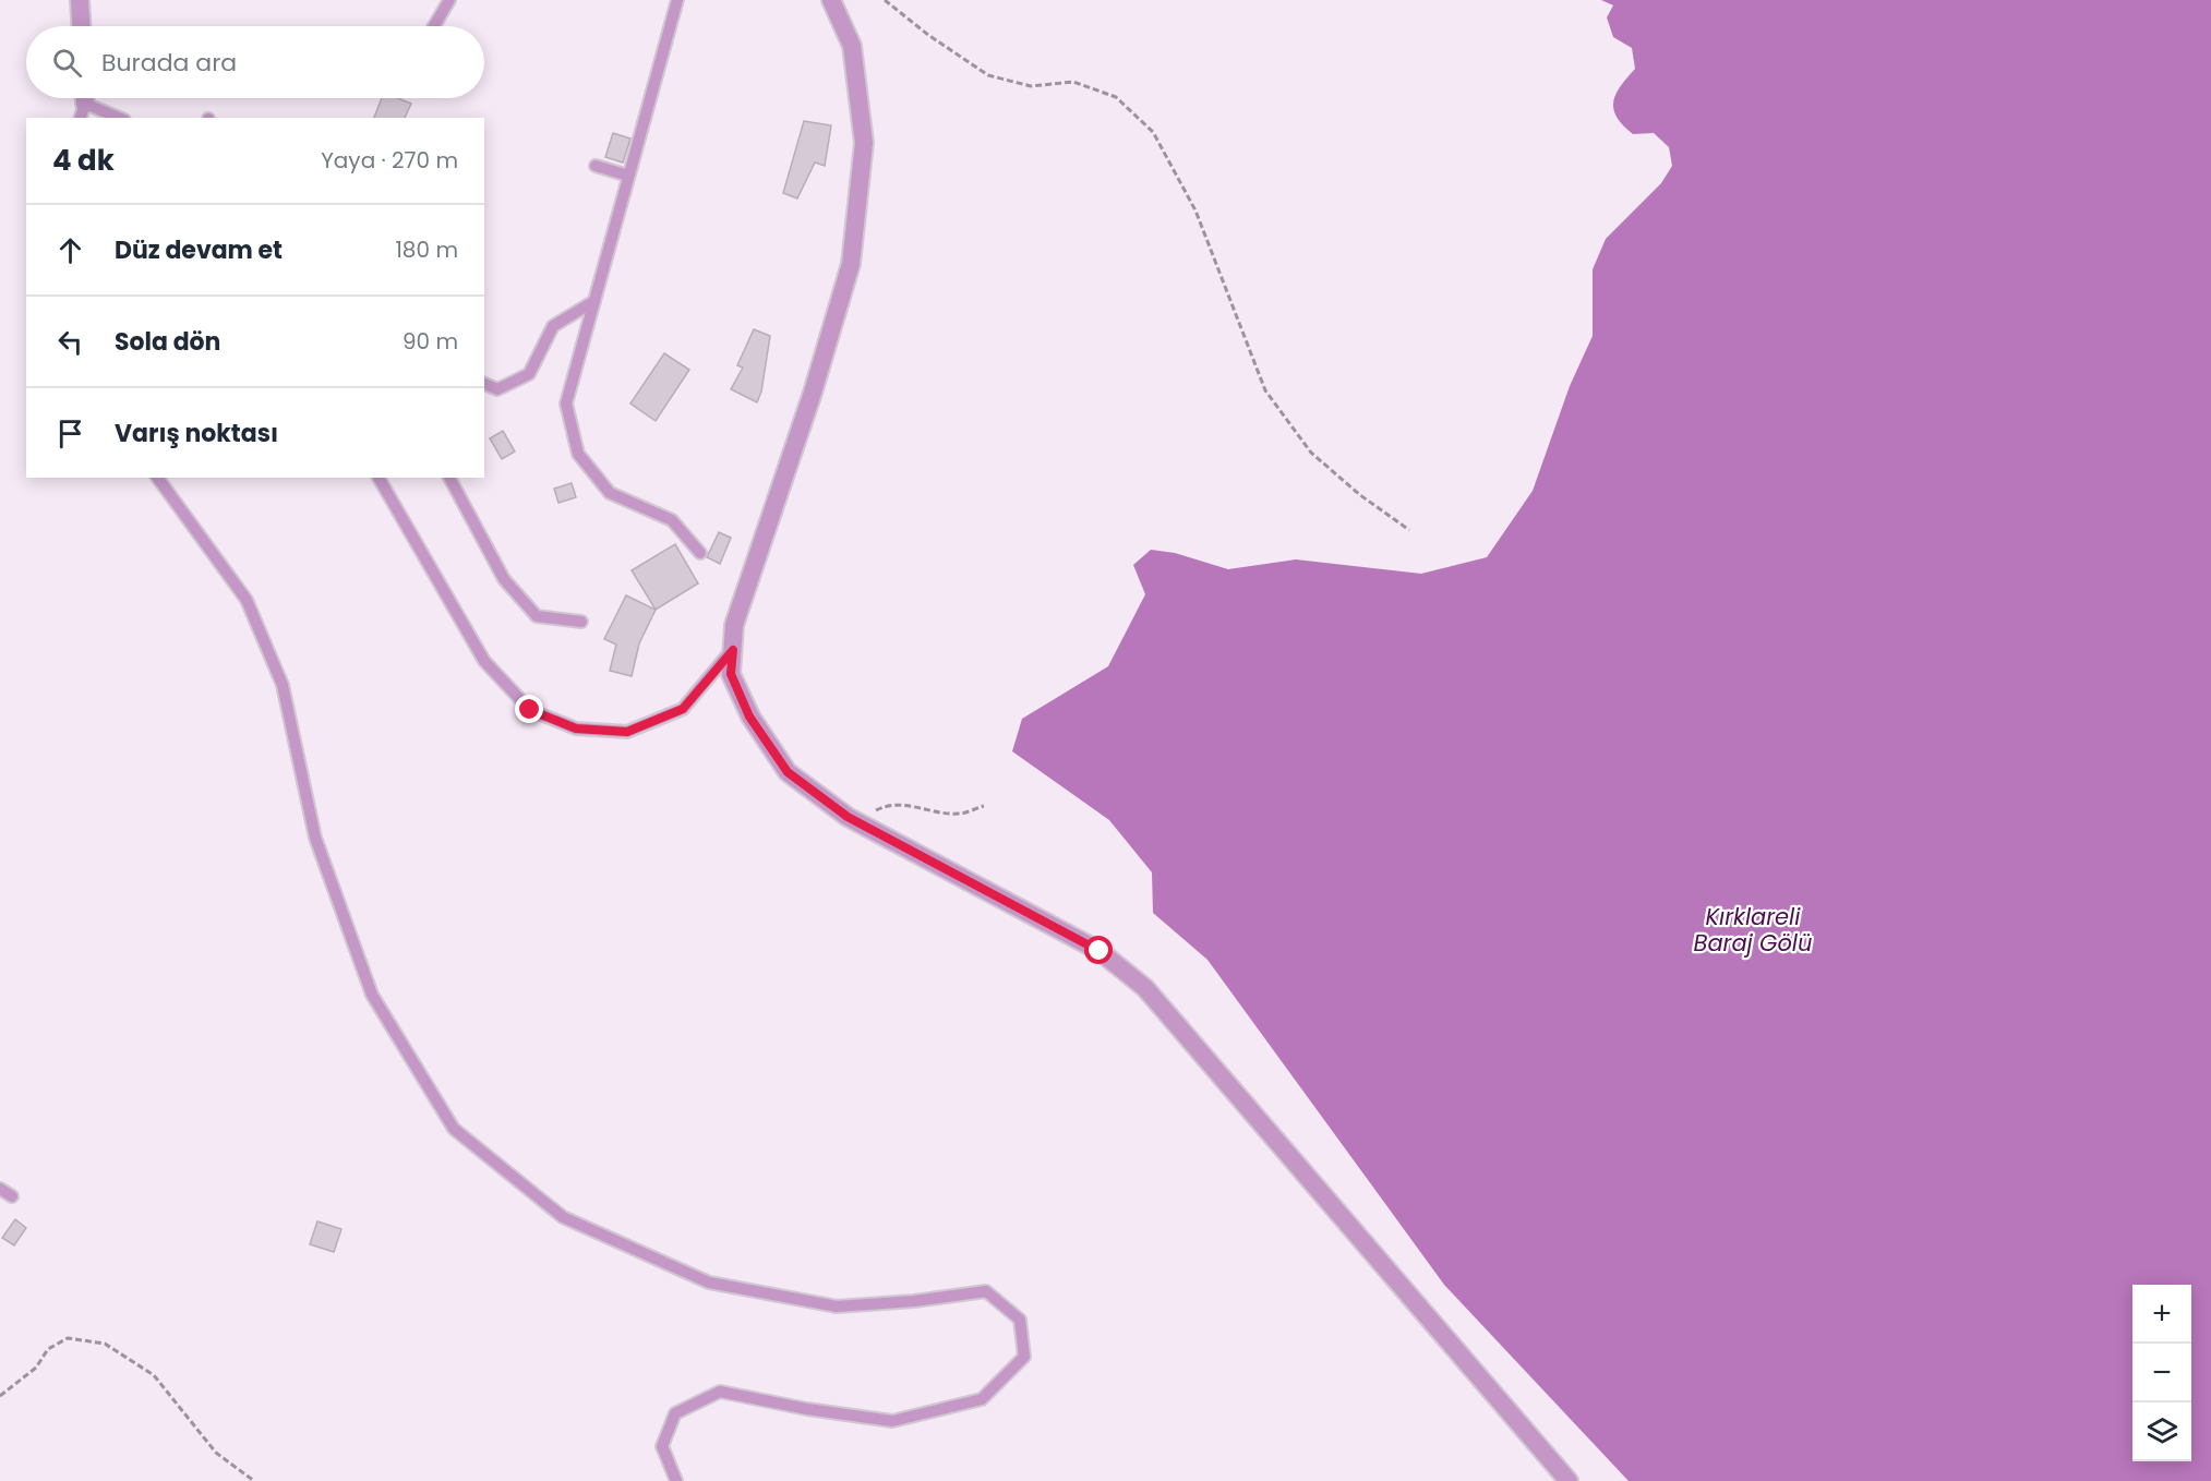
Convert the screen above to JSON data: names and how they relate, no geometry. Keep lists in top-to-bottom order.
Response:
{
  "water": ["Kırklareli Baraj Gölü"],
  "page": {
    "search": "Burada ara",
    "heading": ["4 dk", "Yaya · 270 m"],
    "list": [
      ["Düz devam et", "180 m"],
      ["Sola dön", "90 m"],
      "Varış noktası"
    ],
    "map_buttons": ["+", "−"]
  }
}
